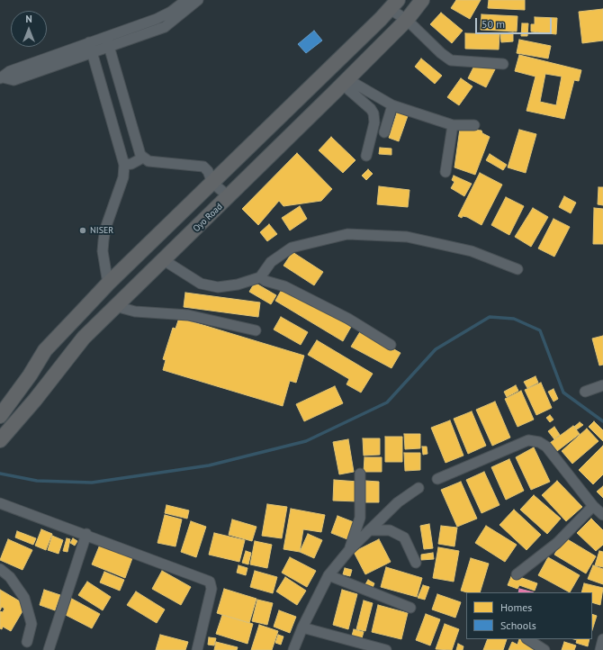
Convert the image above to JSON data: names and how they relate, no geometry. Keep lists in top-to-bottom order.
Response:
{
  "streets": {
    "highway": ["Oyo Road"]
  },
  "places": ["NISER"],
  "legend": ["Homes", "Schools"],
  "scale_bar": "50 m",
  "north": "top"
}
